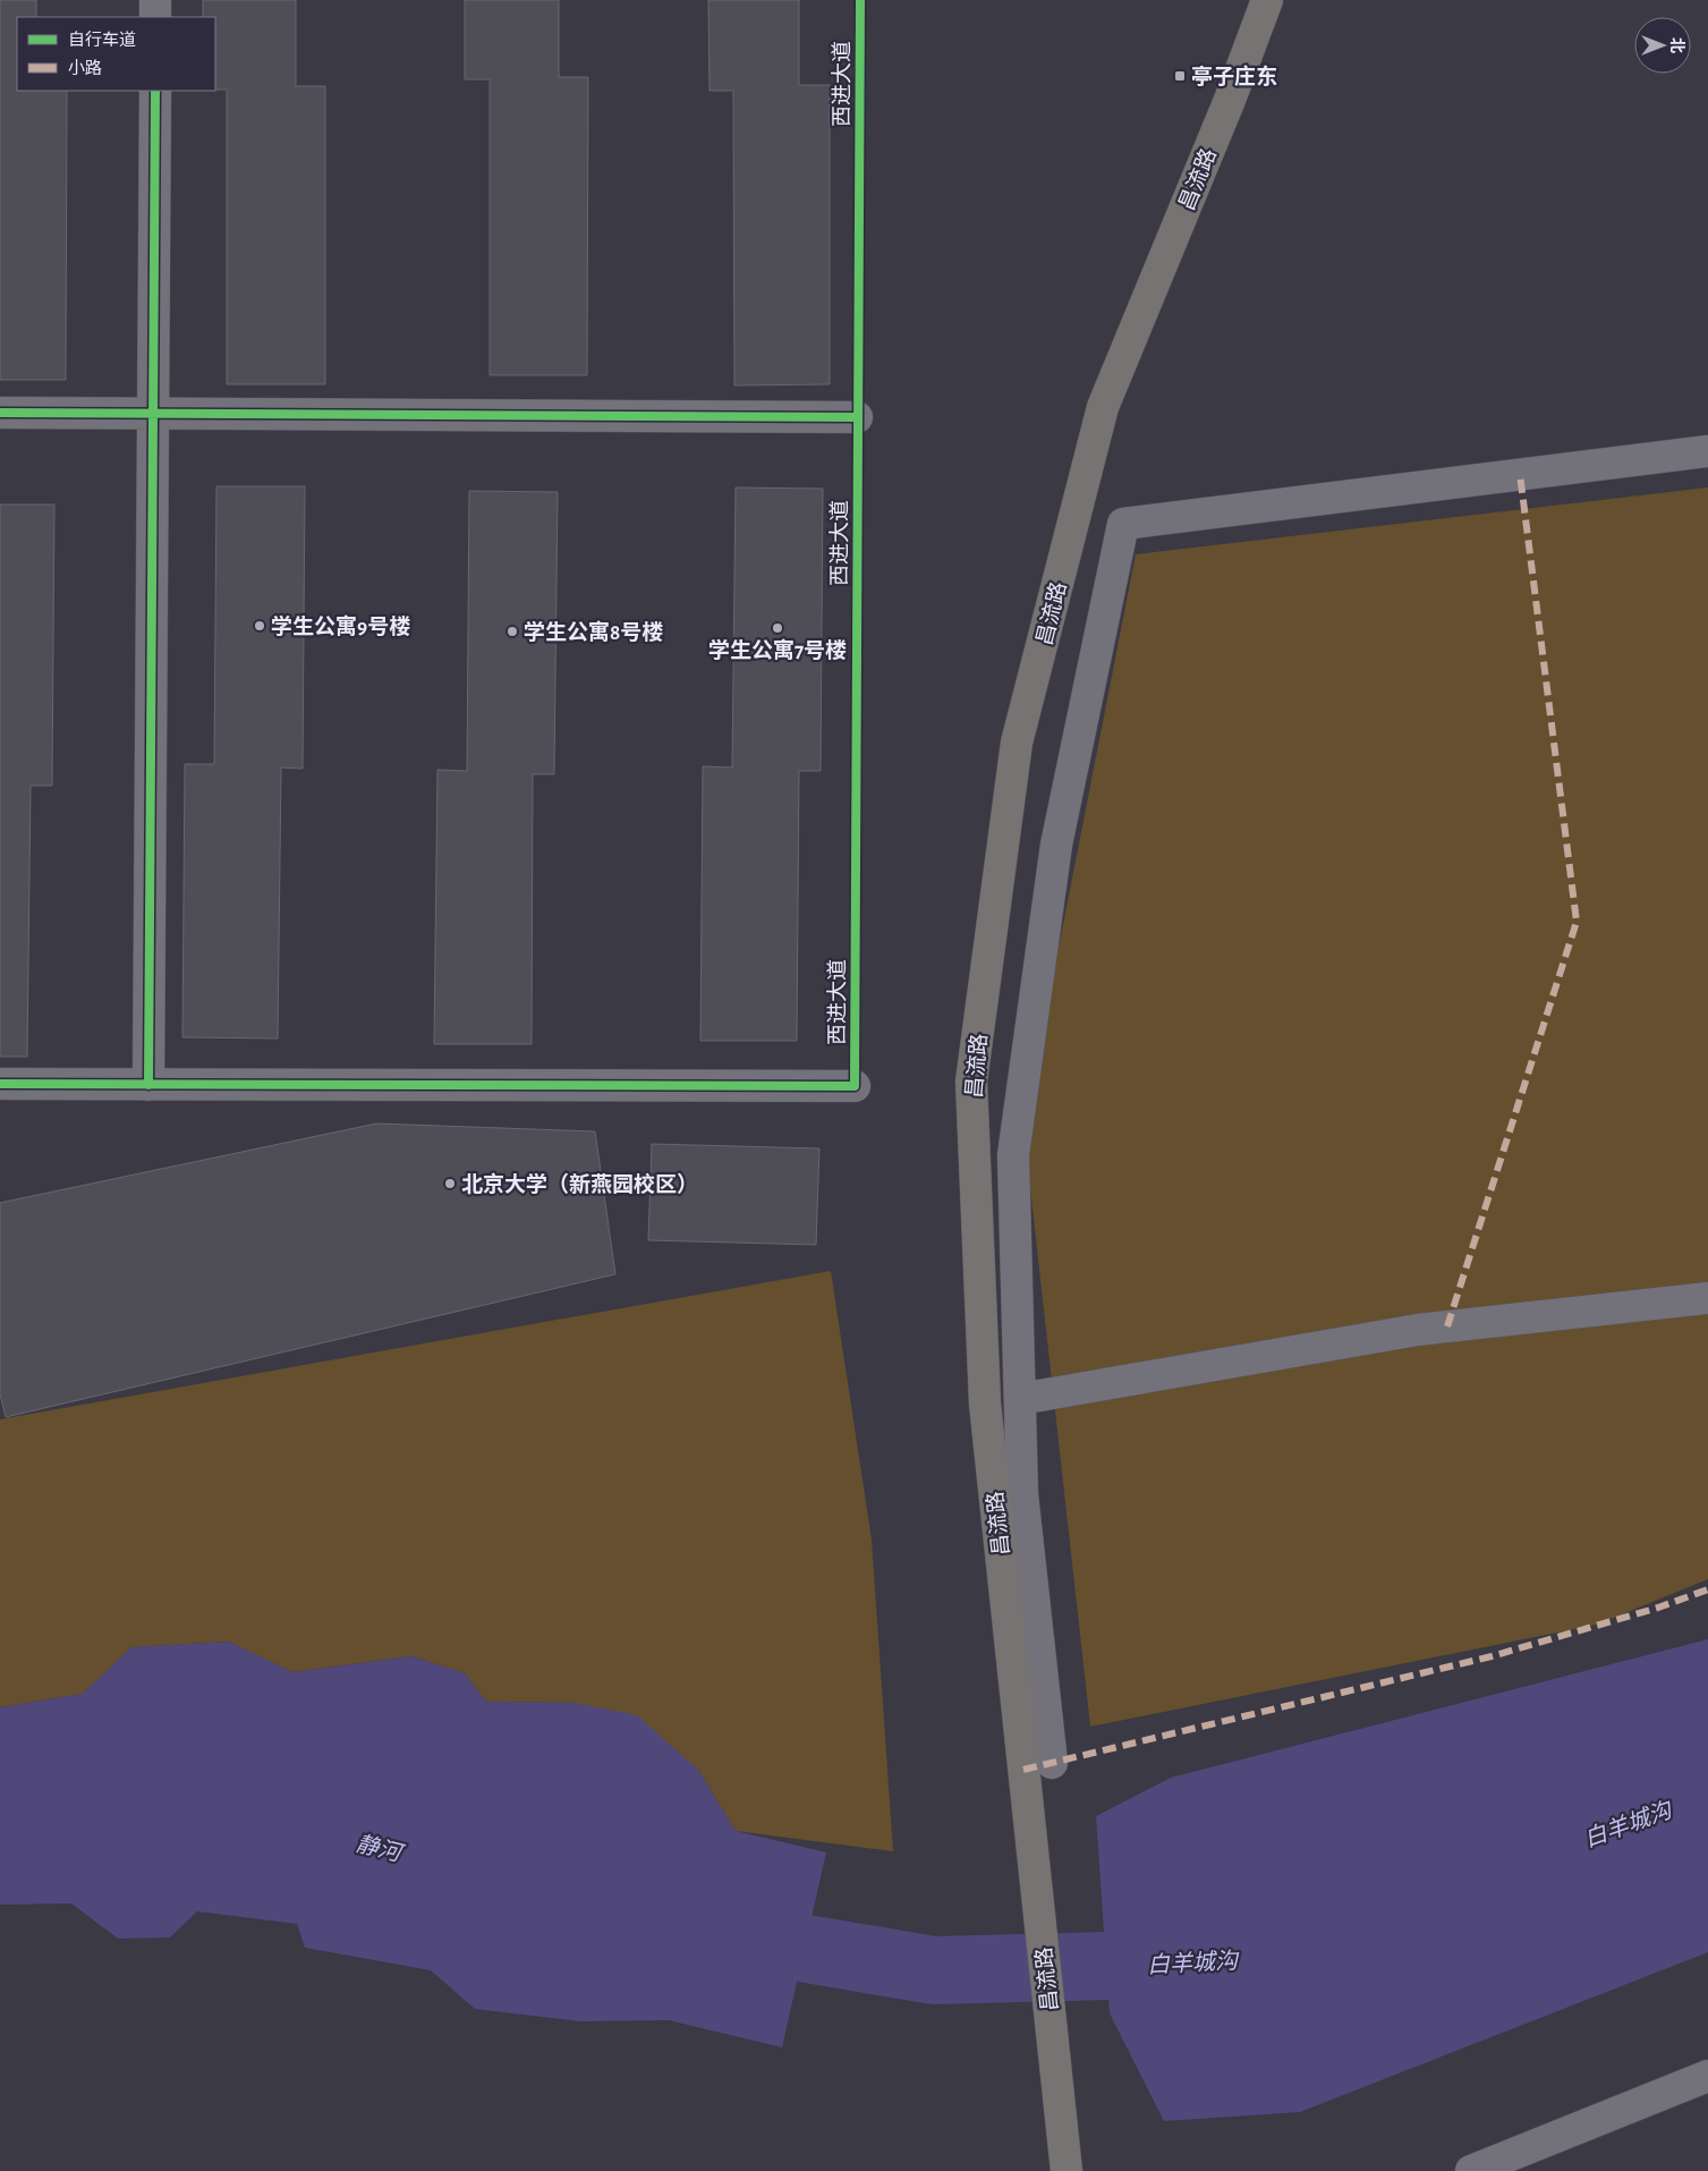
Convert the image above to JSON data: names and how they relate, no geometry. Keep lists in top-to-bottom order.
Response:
{
  "streets": {
    "main road": ["昌流路"],
    "cycle path": ["西进大道"]
  },
  "water": ["白羊城沟", "静河"],
  "places": {
    "transit": ["亭子庄东"],
    "other": [
      "学生公寓9号楼",
      "学生公寓7号楼",
      "学生公寓8号楼",
      "北京大学（新燕园校区）"
    ]
  },
  "legend": ["自行车道", "小路"],
  "north": "right"
}
